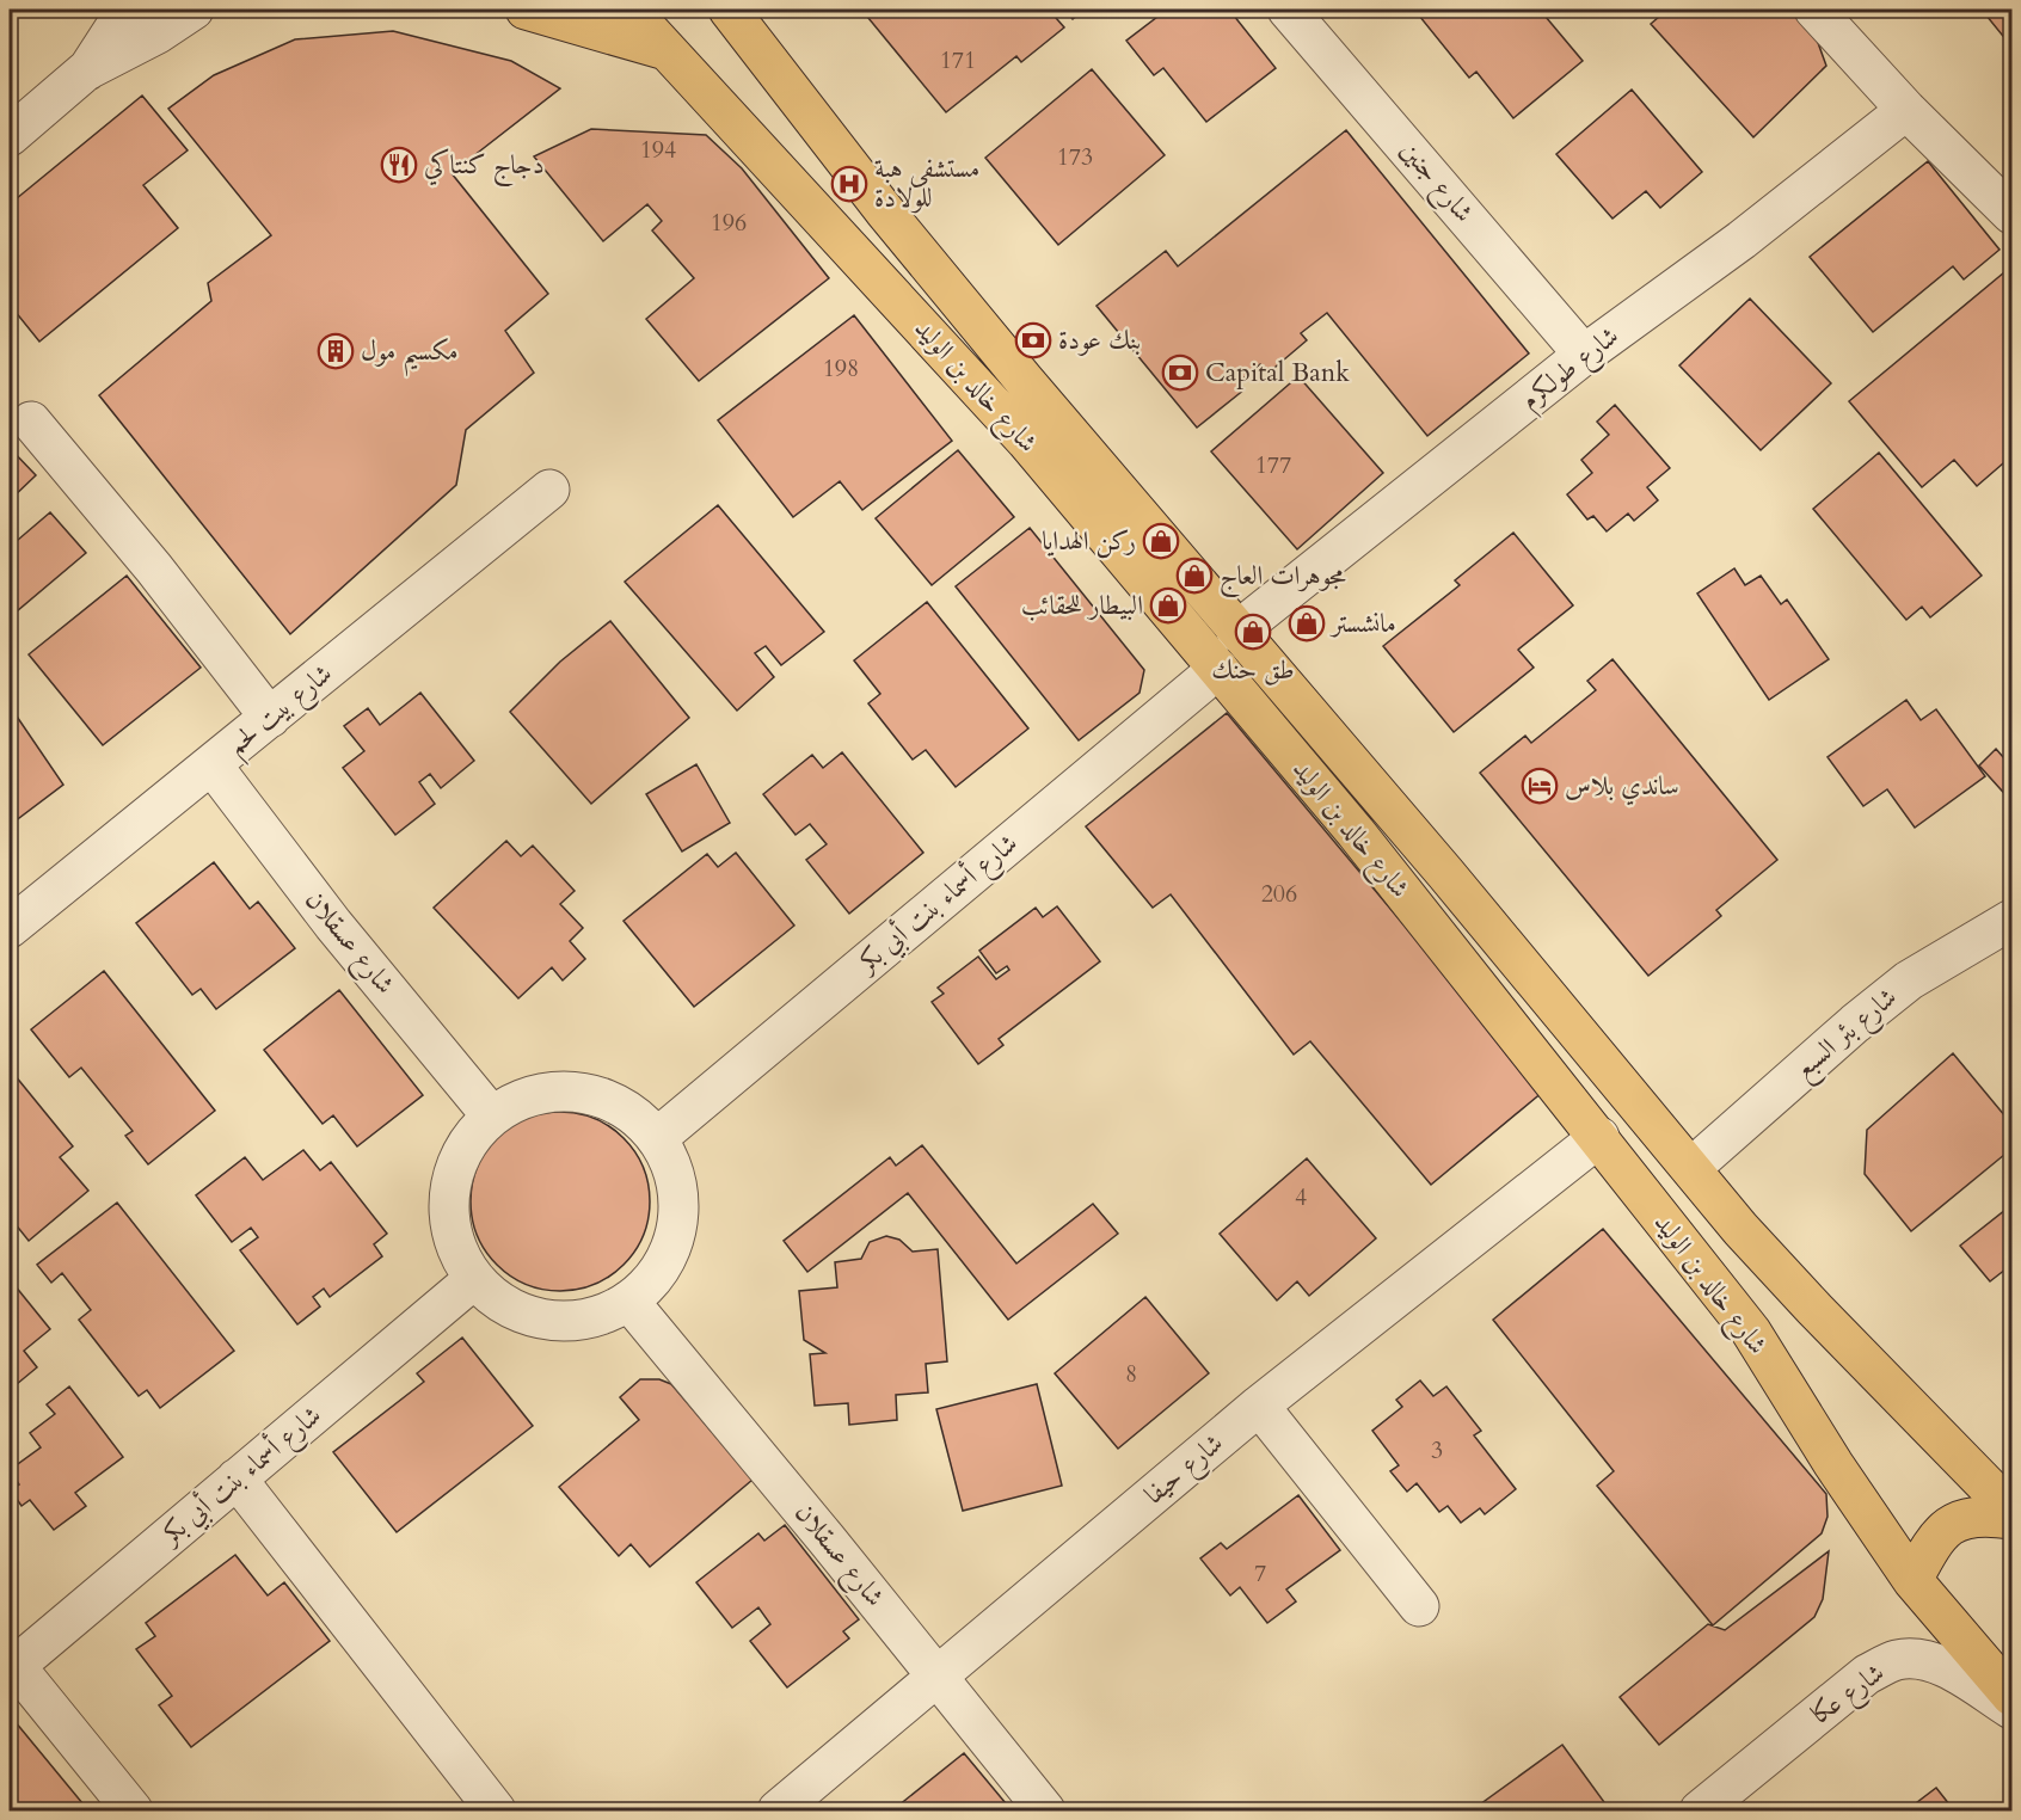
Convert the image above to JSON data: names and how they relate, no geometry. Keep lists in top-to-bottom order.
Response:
{
  "streets": {
    "main road": ["شارع خالد بن الوليد"],
    "street": [
      "شارع جنين",
      "شارع طولكرم",
      "شارع بيت لحم",
      "شارع أسماء بنت أبي بكر",
      "شارع عسقلان",
      "شارع بئر السبع",
      "شارع حيفا",
      "شارع عكا"
    ]
  },
  "crossings": [
    ["شارع جنين", "شارع طولكرم"],
    ["شارع طولكرم", "شارع خالد بن الوليد"],
    ["شارع خالد بن الوليد", "شارع أسماء بنت أبي بكر"],
    ["شارع خالد بن الوليد", "شارع بئر السبع"],
    ["شارع خالد بن الوليد", "شارع حيفا"],
    ["شارع بيت لحم", "شارع عسقلان"],
    ["شارع أسماء بنت أبي بكر", "شارع عسقلان"],
    ["شارع عسقلان", "شارع حيفا"]
  ],
  "places": {
    "restaurant": ["دجاج كنتاكي"],
    "hospital": ["مستشفى هبة للولادة"],
    "bank": ["بنك عودة", "Capital Bank"],
    "building": ["مكسيم مول"],
    "shop": [
      "ركن الهدايا",
      "مجوهرات العاج",
      "البيطار للحقائب",
      "مانشستر",
      "طق حنك"
    ],
    "hotel": ["ساندي بلاس"]
  },
  "house_numbers": [
    "171",
    "194",
    "173",
    "196",
    "198",
    "177",
    "206",
    "4",
    "8",
    "3",
    "7"
  ]
}
